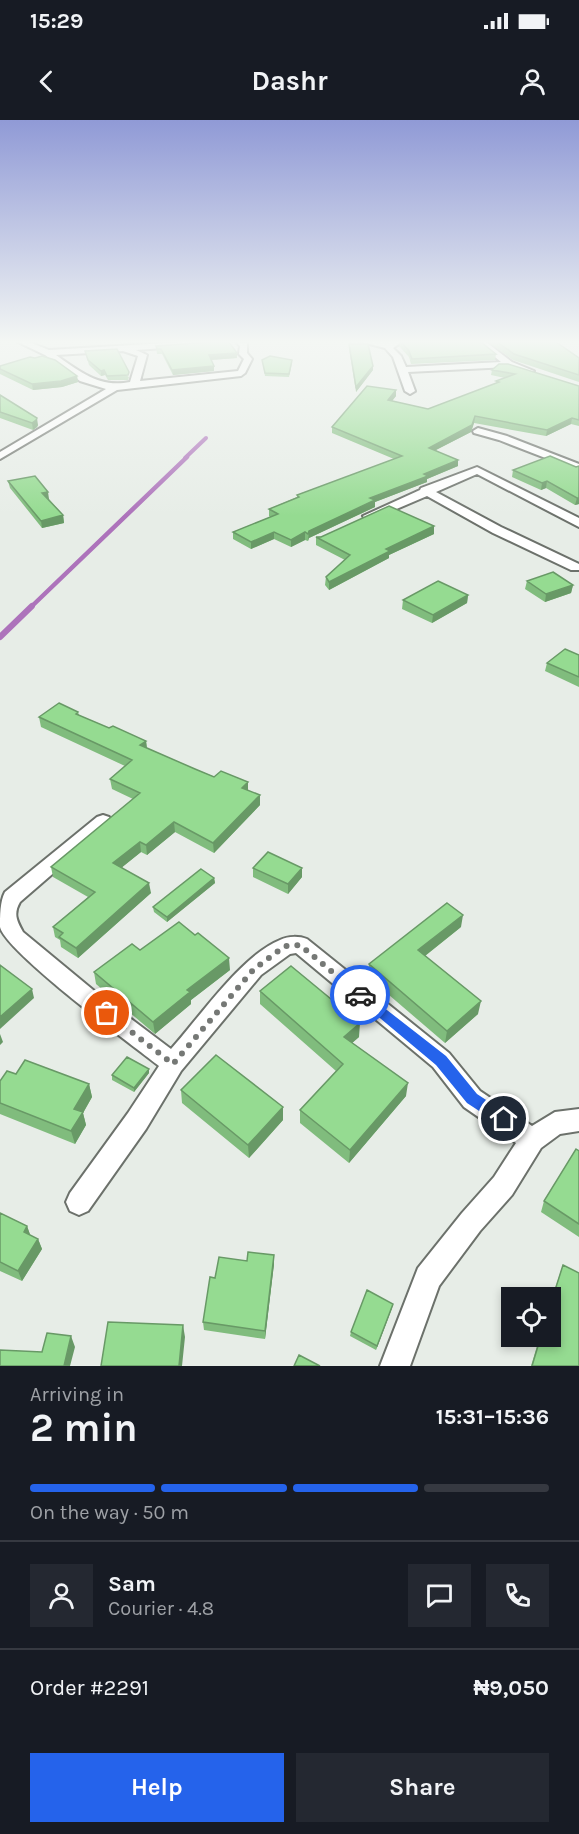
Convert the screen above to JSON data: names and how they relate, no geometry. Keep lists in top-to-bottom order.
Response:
{
  "page": {
    "status": "15:29",
    "header": "Dashr",
    "heading": ["2 min", "Arriving in", "15:31–15:36"],
    "panel": [
      "Sam",
      "Courier · 4.8",
      "Order #2291",
      "₦9,050"
    ],
    "bar": "On the way · 50 m",
    "buttons": ["Help", "Share"]
  }
}
